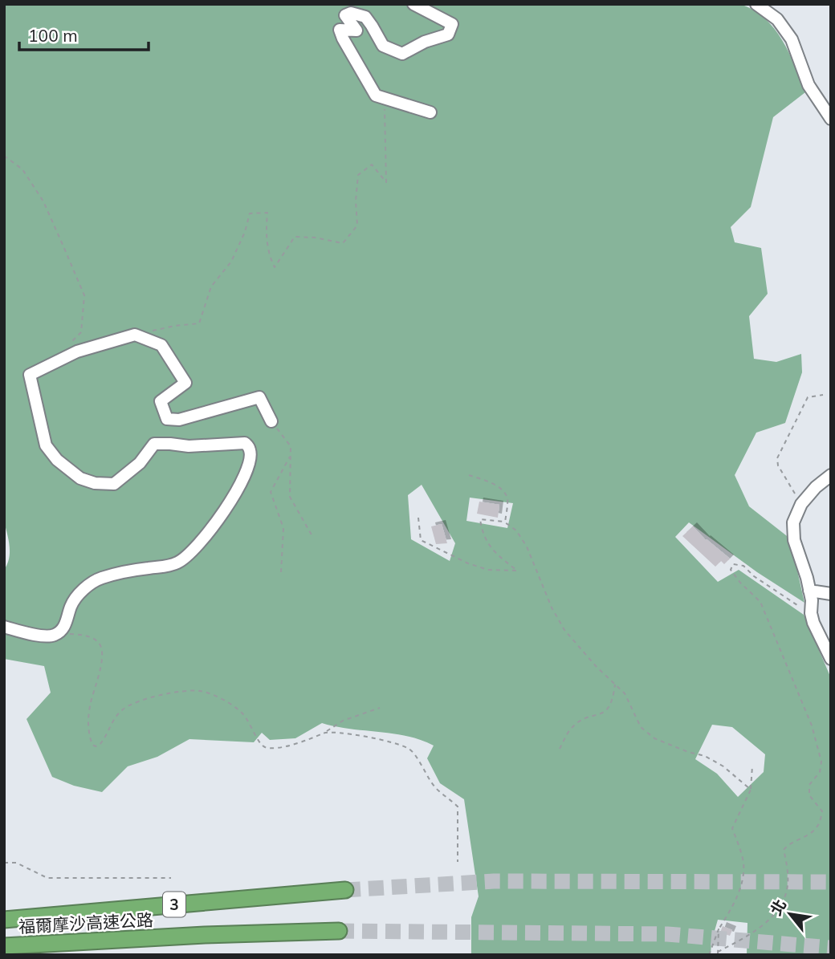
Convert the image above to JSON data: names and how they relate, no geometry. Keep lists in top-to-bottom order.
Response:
{
  "streets": {
    "highway": ["3", "福爾摩沙高速公路"]
  },
  "scale_bar": "100 m",
  "north": "top left"
}
